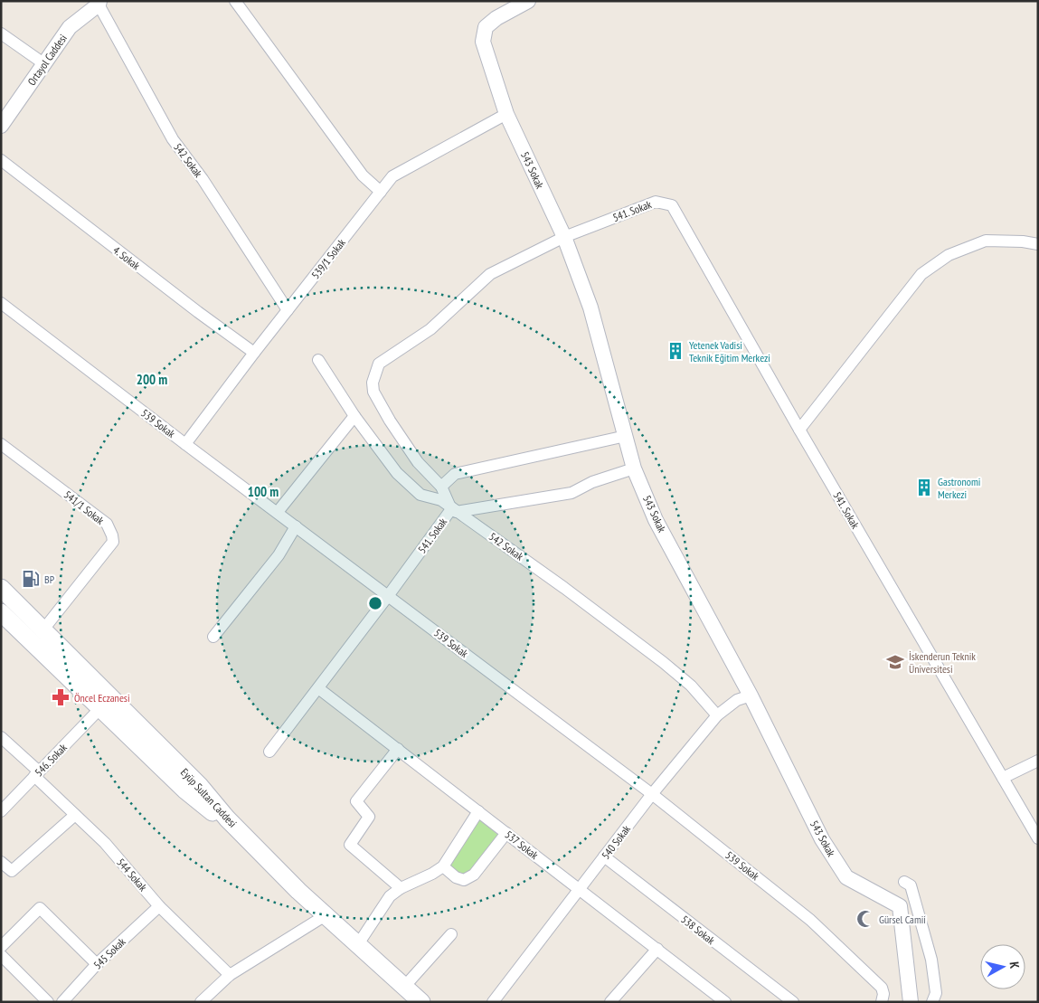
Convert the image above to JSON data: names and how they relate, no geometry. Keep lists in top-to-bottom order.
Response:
{
  "streets": {
    "main road": ["Eyüp Sultan Caddesi"],
    "street": [
      "Ortayol Caddesi",
      "542 Sokak",
      "543 Sokak",
      "541. Sokak",
      "4. Sokak",
      "539/1 Sokak",
      "539 Sokak",
      "541/1 Sokak",
      "546. Sokak",
      "540 Sokak",
      "537 Sokak",
      "544 Sokak",
      "538 Sokak",
      "545 Sokak"
    ]
  },
  "crossings": [
    ["Ortayol Caddesi", "542 Sokak"],
    ["542 Sokak", "541. Sokak"],
    ["542 Sokak", "539/1 Sokak"],
    ["542 Sokak", "540 Sokak"],
    ["543 Sokak", "541. Sokak"],
    ["543 Sokak", "539/1 Sokak"],
    ["543 Sokak", "540 Sokak"],
    ["541. Sokak", "539 Sokak"],
    ["541. Sokak", "537 Sokak"],
    ["4. Sokak", "539/1 Sokak"],
    ["539/1 Sokak", "539 Sokak"],
    ["539 Sokak", "540 Sokak"],
    ["541/1 Sokak", "Eyüp Sultan Caddesi"],
    ["546. Sokak", "544 Sokak"],
    ["540 Sokak", "537 Sokak"],
    ["540 Sokak", "538 Sokak"],
    ["544 Sokak", "545 Sokak"]
  ],
  "places": {
    "building": ["Yetenek Vadisi Teknik Eğitim Merkezi", "Gastronomi Merkezi"],
    "fuel station": ["BP"],
    "school or university": ["İskenderun Teknik Üniversitesi"],
    "pharmacy": ["Öncel Eczanesi"],
    "mosque": ["Gürsel Camii"]
  },
  "north": "right",
  "rings": ["200 m", "100 m"]
}
